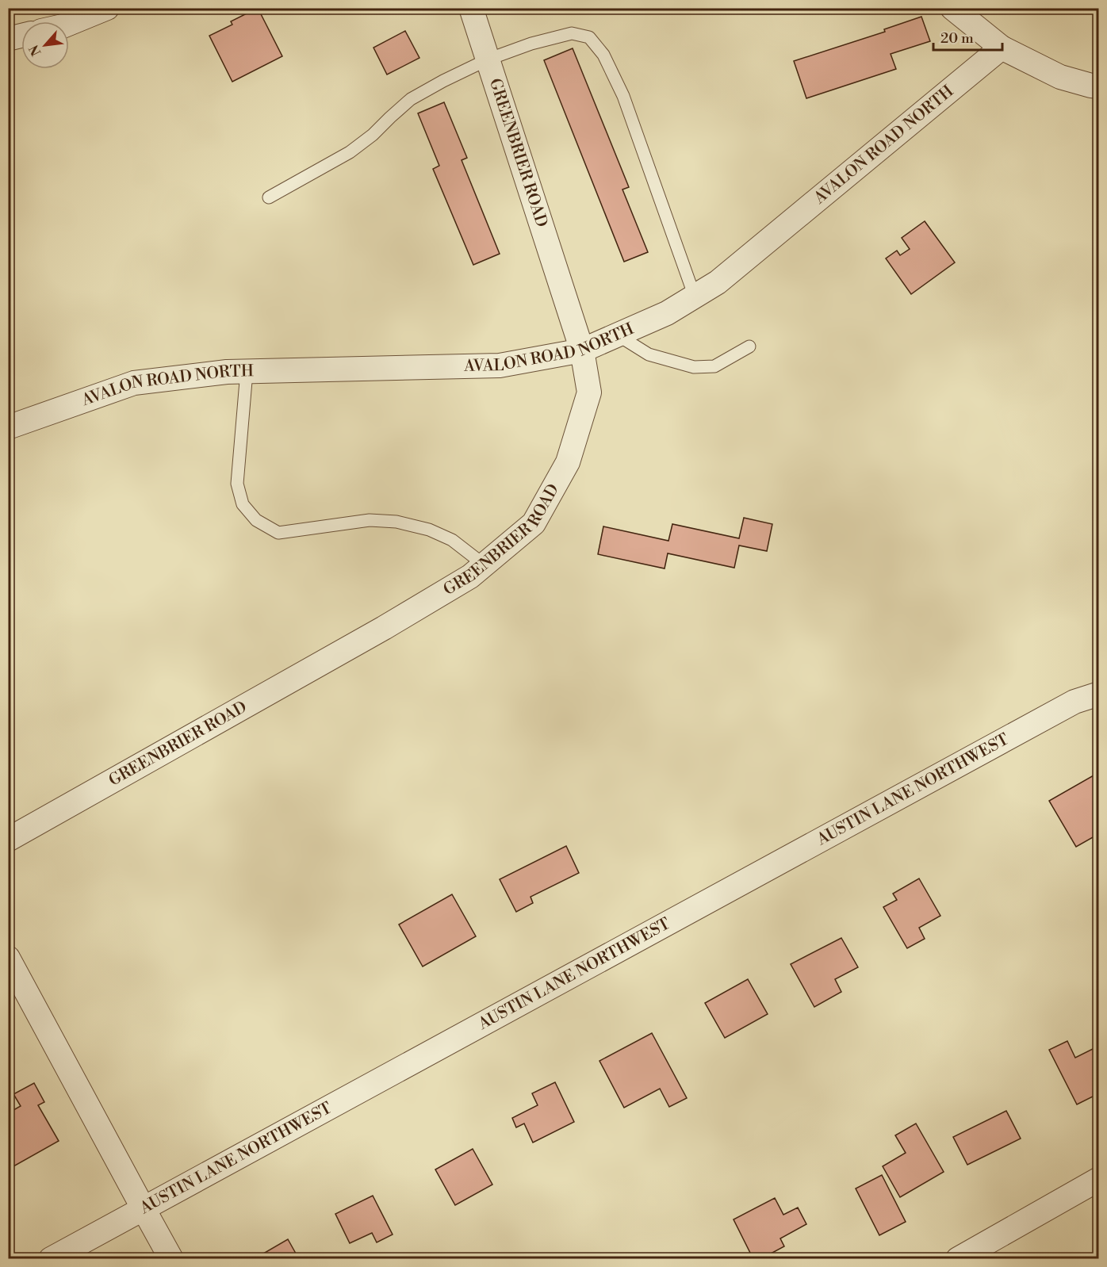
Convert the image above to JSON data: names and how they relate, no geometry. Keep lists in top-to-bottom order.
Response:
{
  "streets": {
    "street": ["AVALON ROAD NORTH", "GREENBRIER ROAD", "AUSTIN LANE NORTHWEST"]
  },
  "crossings": [
    ["AVALON ROAD NORTH", "GREENBRIER ROAD"]
  ],
  "scale_bar": "20 m",
  "north": "bottom left"
}
